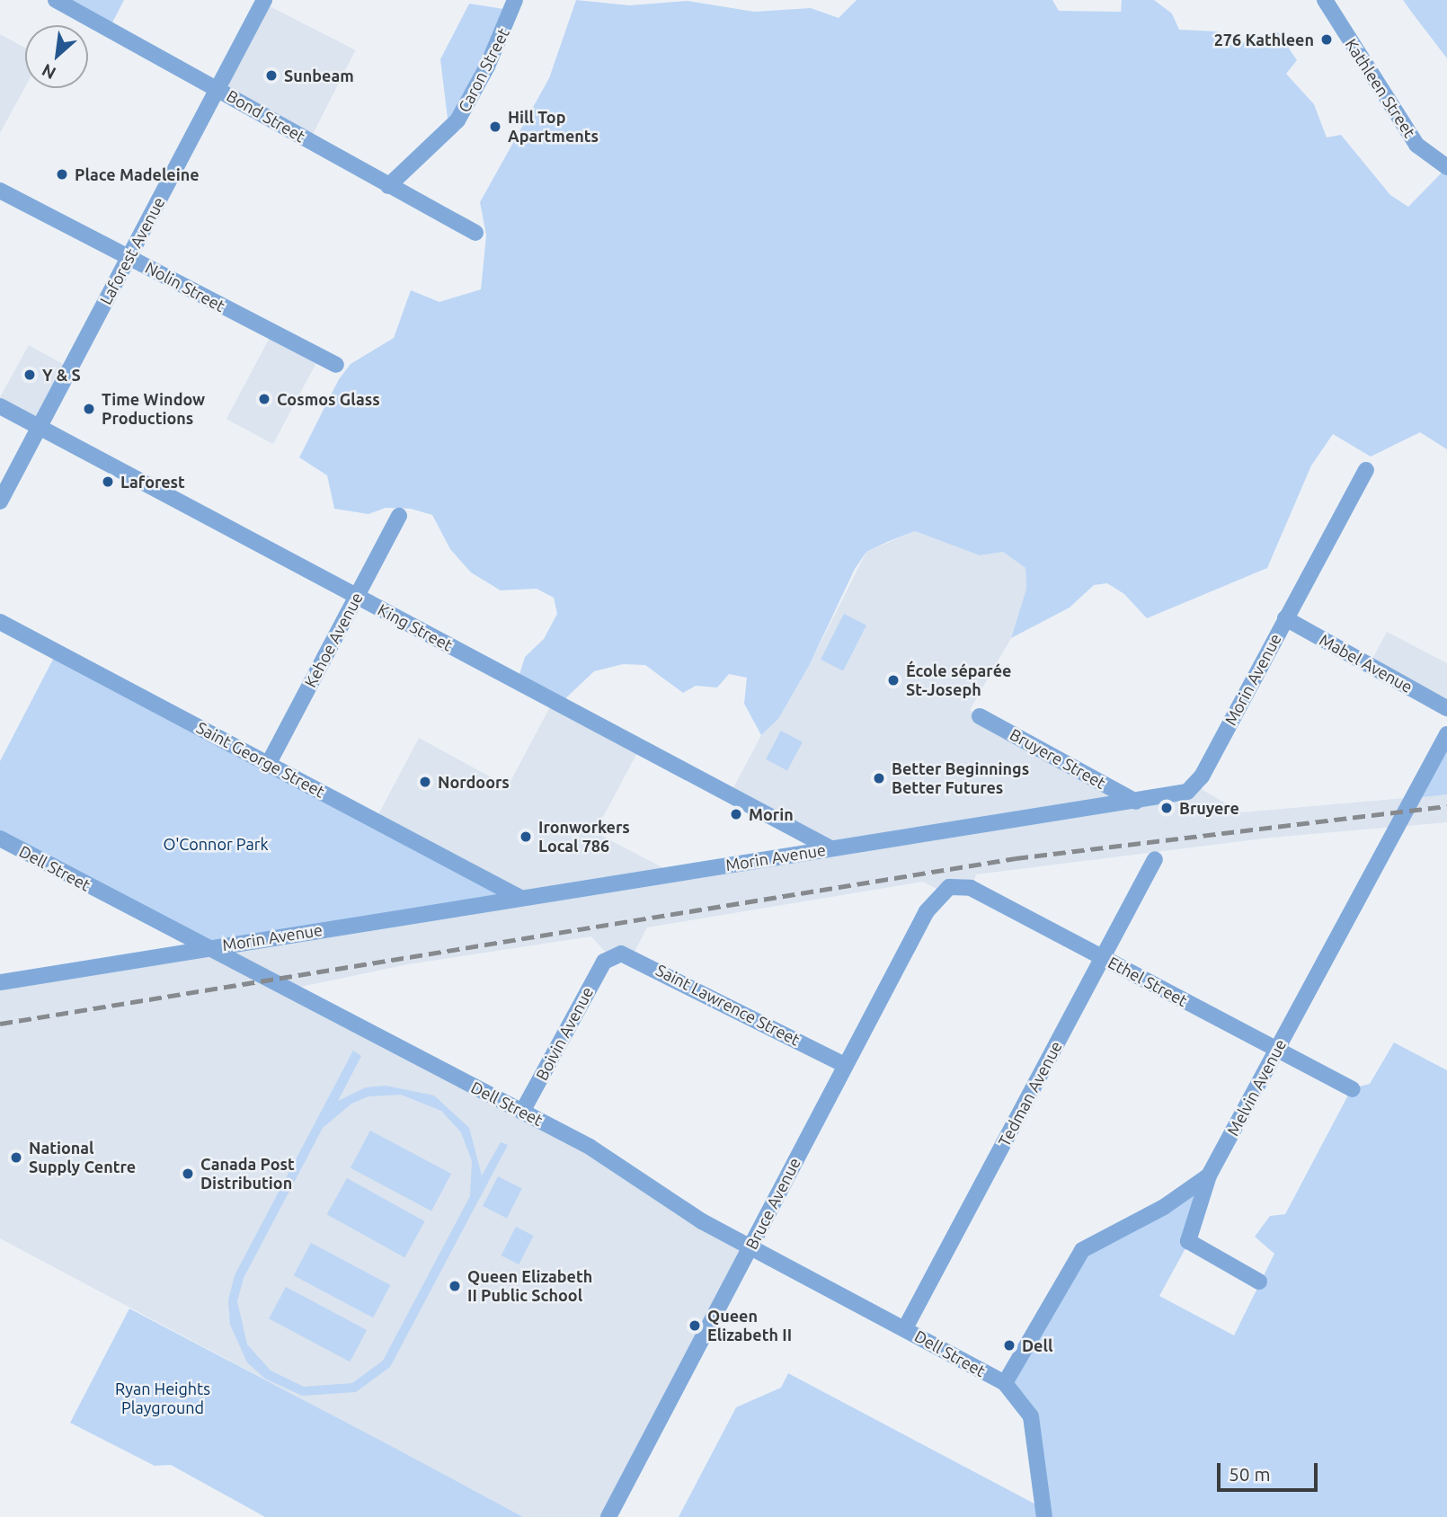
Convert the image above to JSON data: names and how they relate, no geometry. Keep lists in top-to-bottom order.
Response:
{
  "streets": {
    "street": [
      "Caron Street",
      "Kathleen Street",
      "Bond Street",
      "Laforest Avenue",
      "Nolin Street",
      "King Street",
      "Kehoe Avenue",
      "Mabel Avenue",
      "Morin Avenue",
      "Bruyere Street",
      "Saint George Street",
      "Dell Street",
      "Ethel Street",
      "Saint Lawrence Street",
      "Boivin Avenue",
      "Melvin Avenue",
      "Tedman Avenue",
      "Bruce Avenue"
    ]
  },
  "crossings": [
    ["Caron Street", "Bond Street"],
    ["Bond Street", "Laforest Avenue"],
    ["Laforest Avenue", "Nolin Street"],
    ["Laforest Avenue", "King Street"],
    ["King Street", "Kehoe Avenue"],
    ["King Street", "Morin Avenue"],
    ["Kehoe Avenue", "Saint George Street"],
    ["Mabel Avenue", "Morin Avenue"],
    ["Morin Avenue", "Bruyere Street"],
    ["Morin Avenue", "Saint George Street"],
    ["Morin Avenue", "Dell Street"],
    ["Dell Street", "Boivin Avenue"],
    ["Dell Street", "Melvin Avenue"],
    ["Dell Street", "Tedman Avenue"],
    ["Dell Street", "Bruce Avenue"],
    ["Ethel Street", "Melvin Avenue"],
    ["Ethel Street", "Tedman Avenue"],
    ["Ethel Street", "Bruce Avenue"],
    ["Saint Lawrence Street", "Boivin Avenue"],
    ["Saint Lawrence Street", "Bruce Avenue"]
  ],
  "parks": ["O'Connor Park", "Ryan Heights Playground"],
  "places": [
    "276 Kathleen",
    "Sunbeam",
    "Hill Top Apartments",
    "Place Madeleine",
    "Y & S",
    "Cosmos Glass",
    "Time Window Productions",
    "Laforest",
    "École séparée St-Joseph",
    "Better Beginnings Better Futures",
    "Nordoors",
    "Bruyere",
    "Morin",
    "Ironworkers Local 786",
    "National Supply Centre",
    "Canada Post Distribution",
    "Queen Elizabeth II Public School",
    "Queen Elizabeth II",
    "Dell"
  ],
  "scale_bar": "50 m",
  "north": "bottom left"
}
